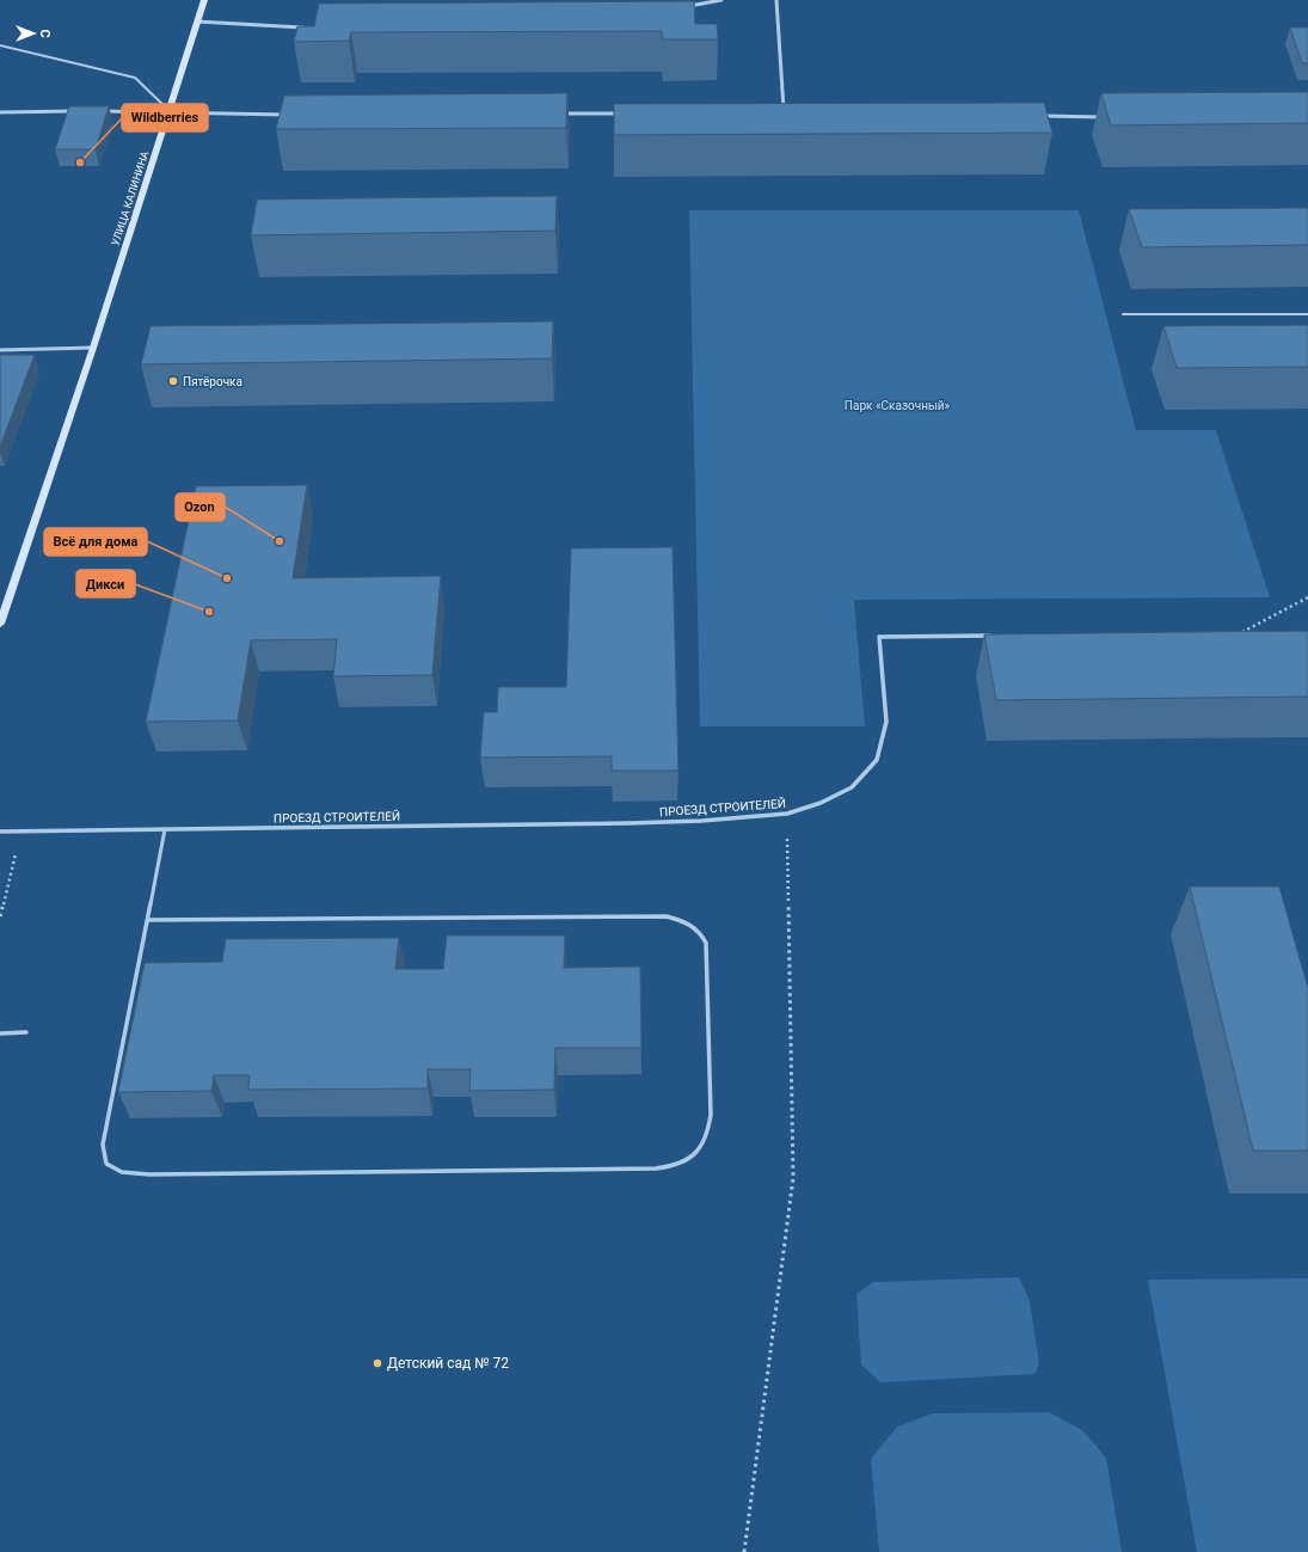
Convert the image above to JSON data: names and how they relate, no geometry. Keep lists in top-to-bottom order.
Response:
{
  "streets": {
    "street": ["УЛИЦА КАЛИНИНА", "ПРОЕЗД СТРОИТЕЛЕЙ"]
  },
  "parks": ["Парк «Сказочный»"],
  "places": [
    "Wildberries",
    "Пятёрочка",
    "Ozon",
    "Всё для дома",
    "Дикси",
    "Детский сад № 72"
  ],
  "north": "right"
}
